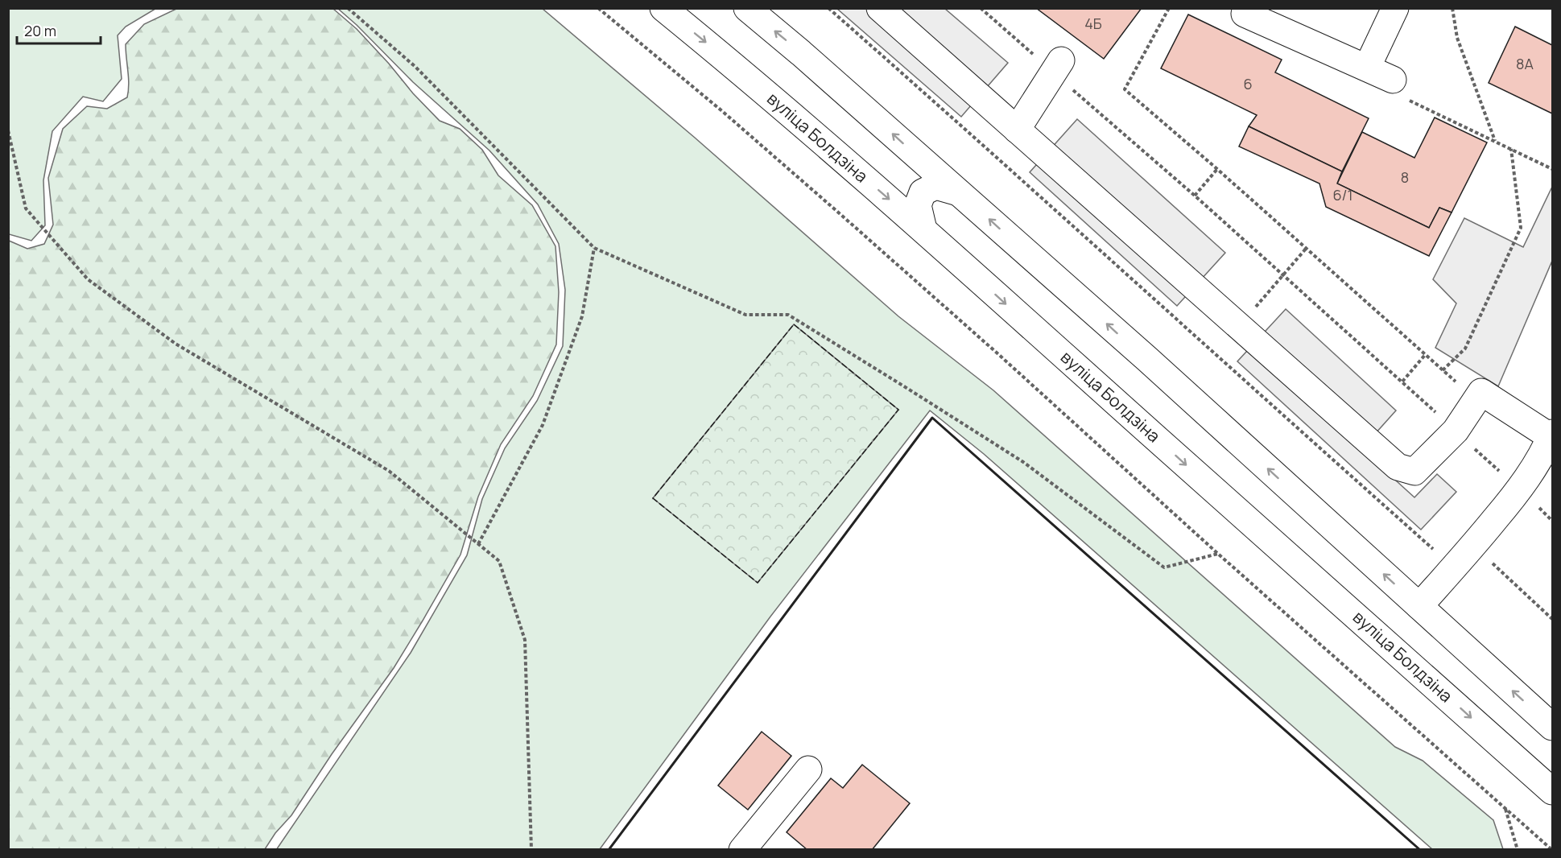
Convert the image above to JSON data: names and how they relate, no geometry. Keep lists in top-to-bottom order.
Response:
{
  "streets": {
    "main road": ["вуліца Болдзіна"]
  },
  "house_numbers": [
    "4Б",
    "8А",
    "6",
    "8",
    "6/1"
  ],
  "scale_bar": "20 m"
}
